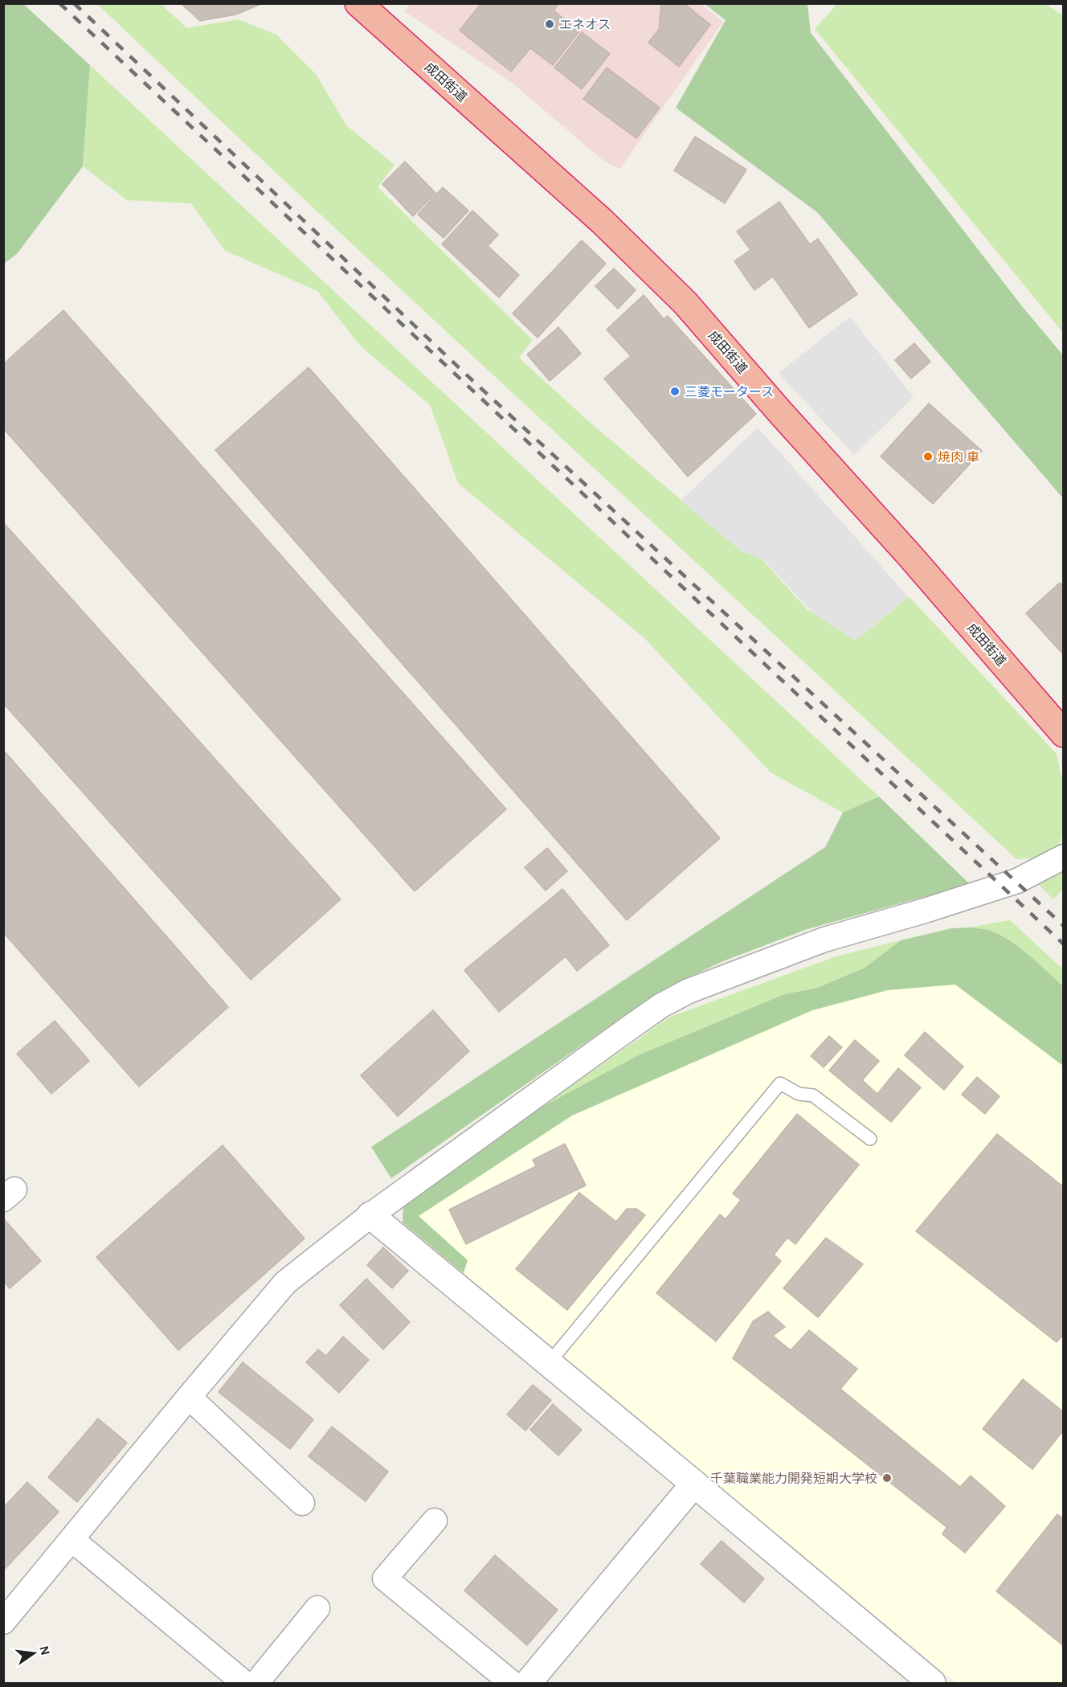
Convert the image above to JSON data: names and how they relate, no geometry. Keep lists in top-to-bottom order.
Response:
{
  "streets": {
    "highway": ["成田街道"]
  },
  "places": [
    "エネオス",
    "三菱モータース",
    "焼肉 車",
    "千葉職業能力開発短期大学校"
  ],
  "north": "right"
}
